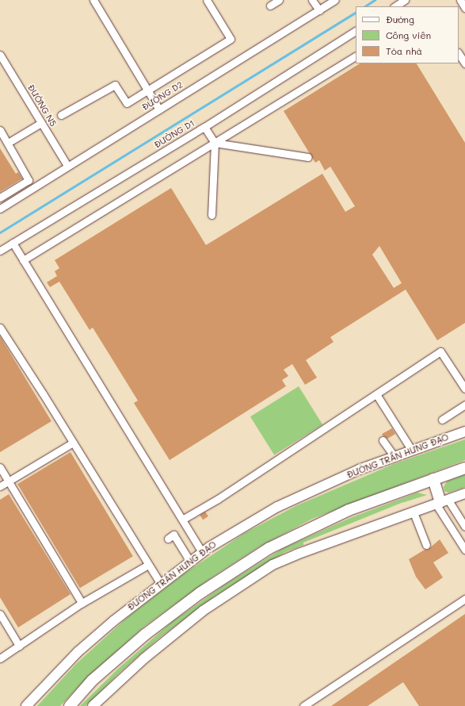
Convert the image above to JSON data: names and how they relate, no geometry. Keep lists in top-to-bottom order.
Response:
{
  "streets": {
    "main road": ["ĐƯỜNG TRẦN HƯNG ĐẠO"],
    "street": ["ĐƯỜNG D2", "ĐƯỜNG N5", "ĐƯỜNG D1"]
  },
  "crossings": [
    ["ĐƯỜNG D2", "ĐƯỜNG N5"]
  ],
  "legend": ["Đường", "Công viên", "Tòa nhà"]
}
